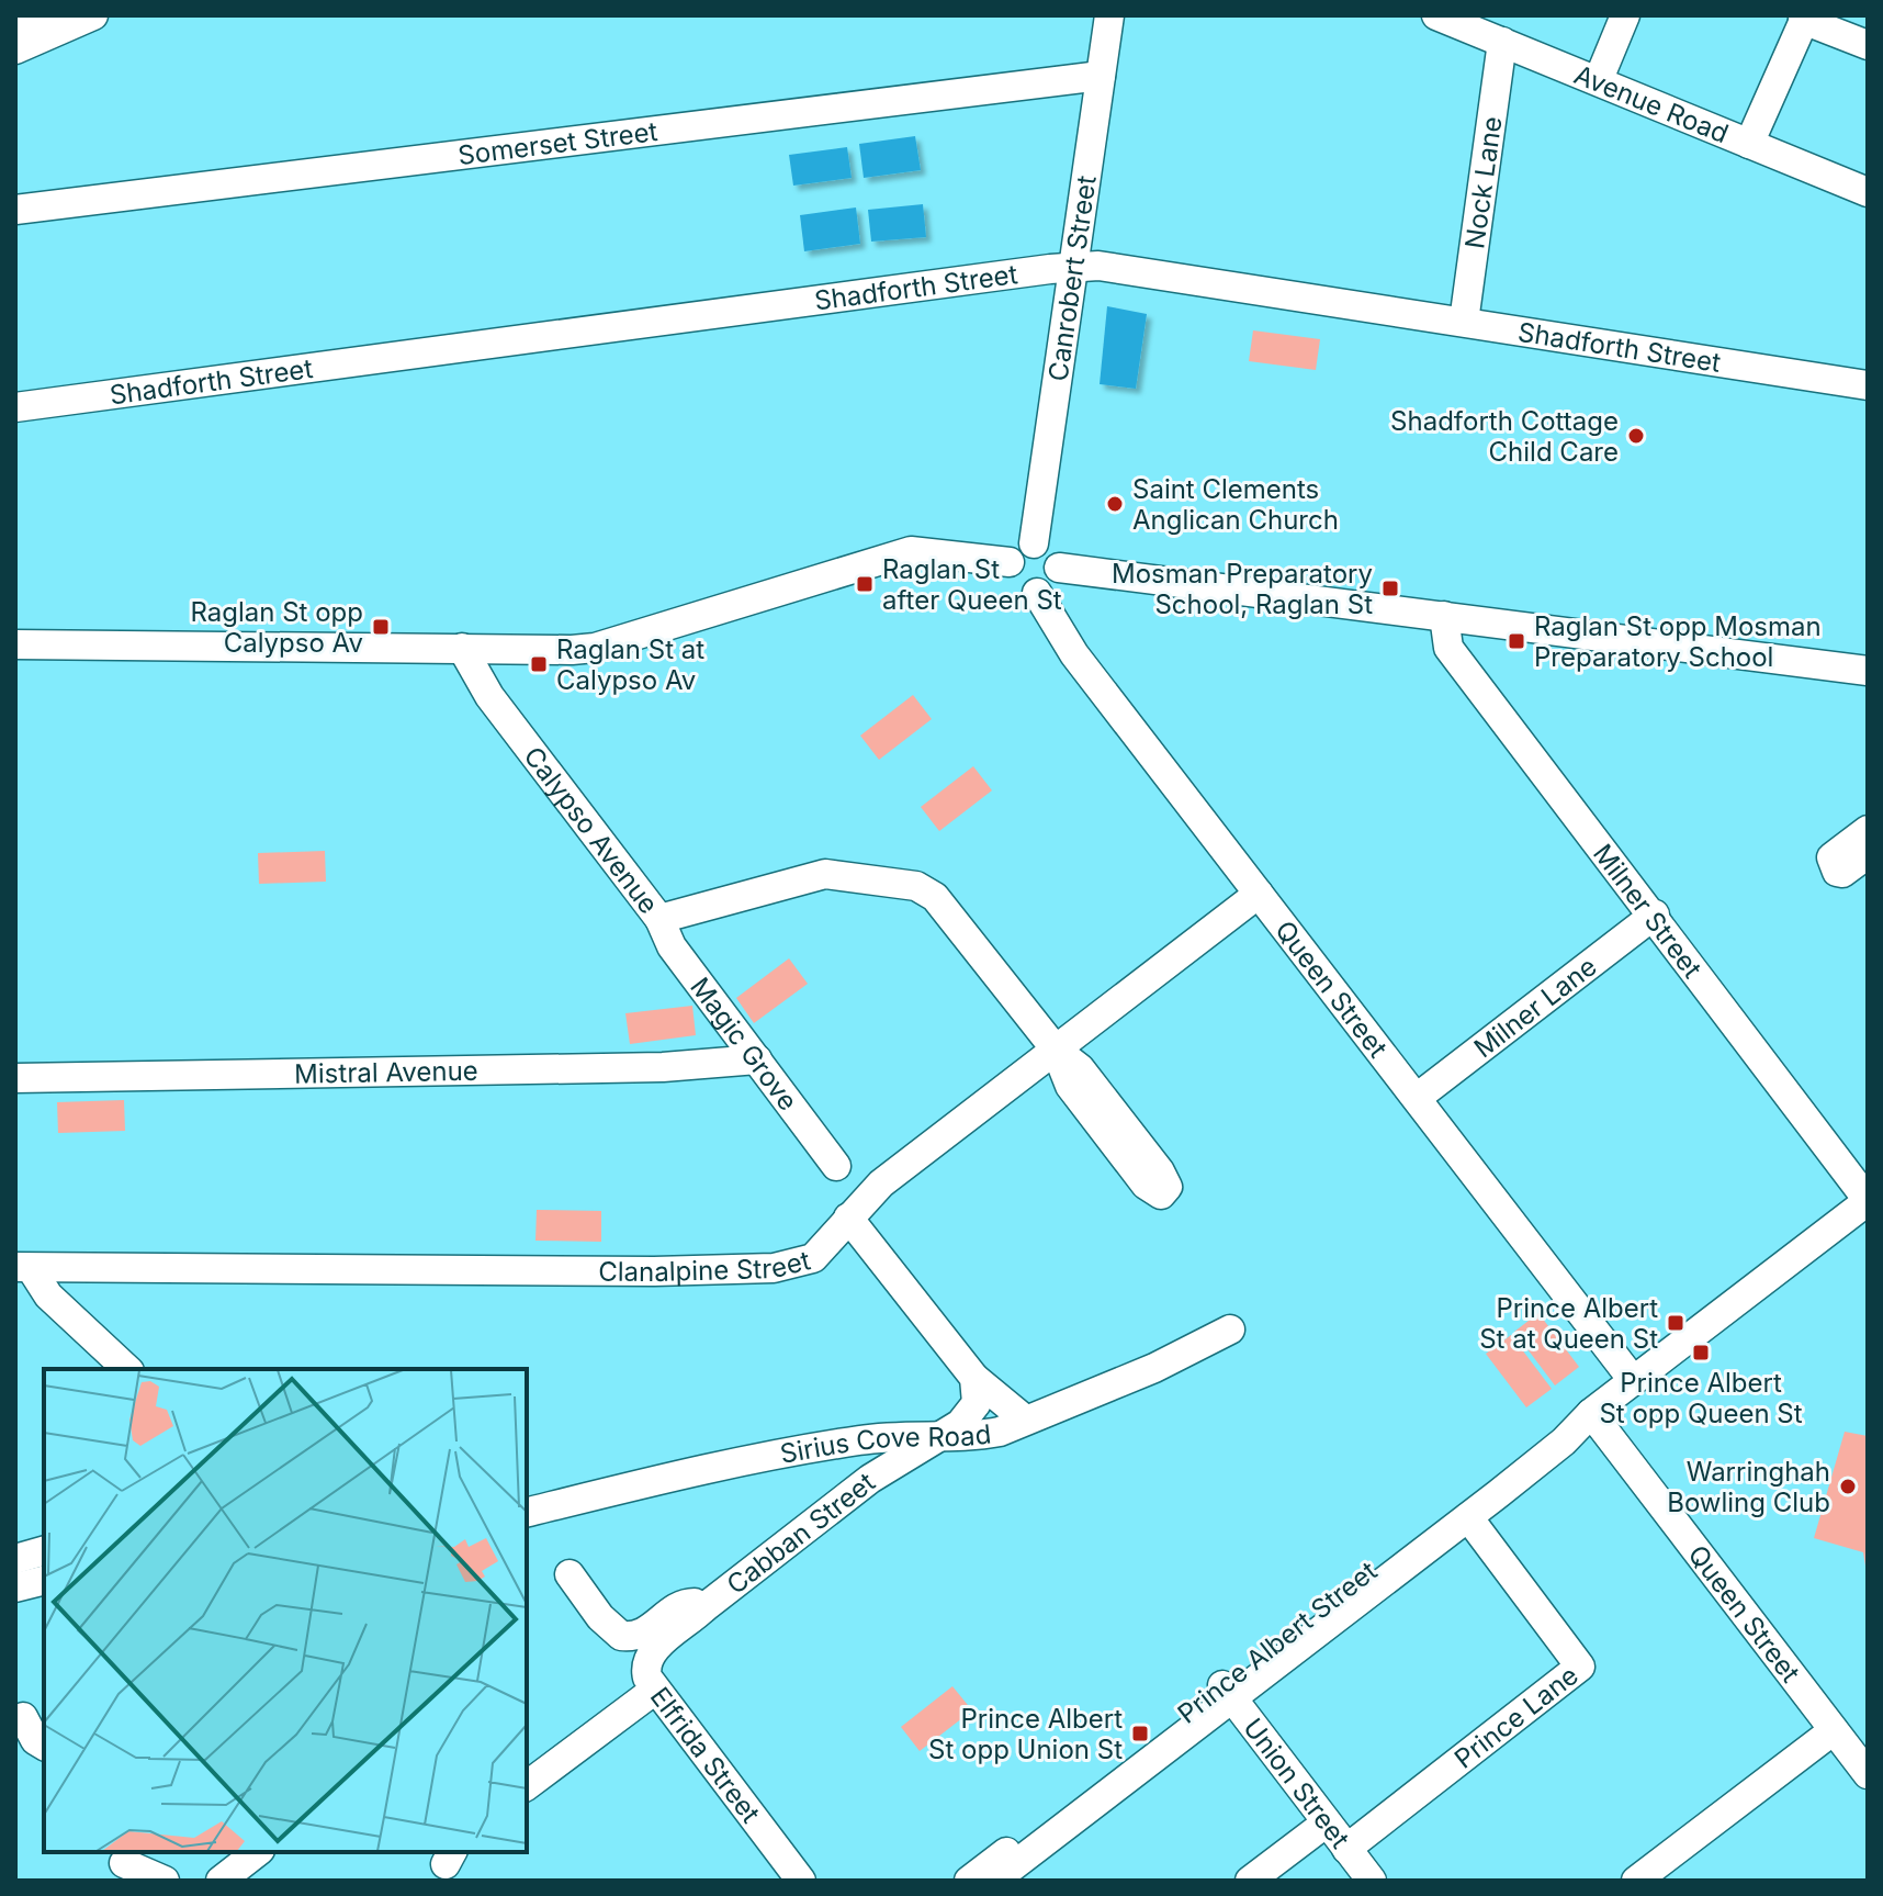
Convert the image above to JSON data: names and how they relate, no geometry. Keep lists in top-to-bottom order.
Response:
{
  "streets": {
    "street": [
      "Avenue Road",
      "Somerset Street",
      "Nock Lane",
      "Canrobert Street",
      "Shadforth Street",
      "Calypso Avenue",
      "Milner Street",
      "Queen Street",
      "Milner Lane",
      "Magic Grove",
      "Mistral Avenue",
      "Clanalpine Street",
      "Sirius Cove Road",
      "Cabban Street",
      "Prince Albert Street",
      "Prince Lane",
      "Elfrida Street",
      "Union Street"
    ]
  },
  "crossings": [
    ["Avenue Road", "Nock Lane"],
    ["Somerset Street", "Canrobert Street"],
    ["Nock Lane", "Shadforth Street"],
    ["Canrobert Street", "Shadforth Street"],
    ["Canrobert Street", "Queen Street"],
    ["Calypso Avenue", "Magic Grove"],
    ["Calypso Avenue", "Clanalpine Street"],
    ["Milner Street", "Milner Lane"],
    ["Milner Street", "Prince Albert Street"],
    ["Queen Street", "Milner Lane"],
    ["Queen Street", "Clanalpine Street"],
    ["Queen Street", "Prince Albert Street"],
    ["Magic Grove", "Mistral Avenue"],
    ["Sirius Cove Road", "Cabban Street"],
    ["Cabban Street", "Elfrida Street"],
    ["Prince Albert Street", "Prince Lane"],
    ["Prince Albert Street", "Union Street"],
    ["Prince Lane", "Union Street"]
  ],
  "places": {
    "other": ["Shadforth Cottage Child Care", "Saint Clements Anglican Church", "Warringhah Bowling Club"],
    "transit": [
      "Raglan St after Queen St",
      "Mosman Preparatory School, Raglan St",
      "Raglan St opp Calypso Av",
      "Raglan St opp Mosman Preparatory School",
      "Raglan St at Calypso Av",
      "Prince Albert St at Queen St",
      "Prince Albert St opp Queen St",
      "Prince Albert St opp Union St"
    ]
  }
}
